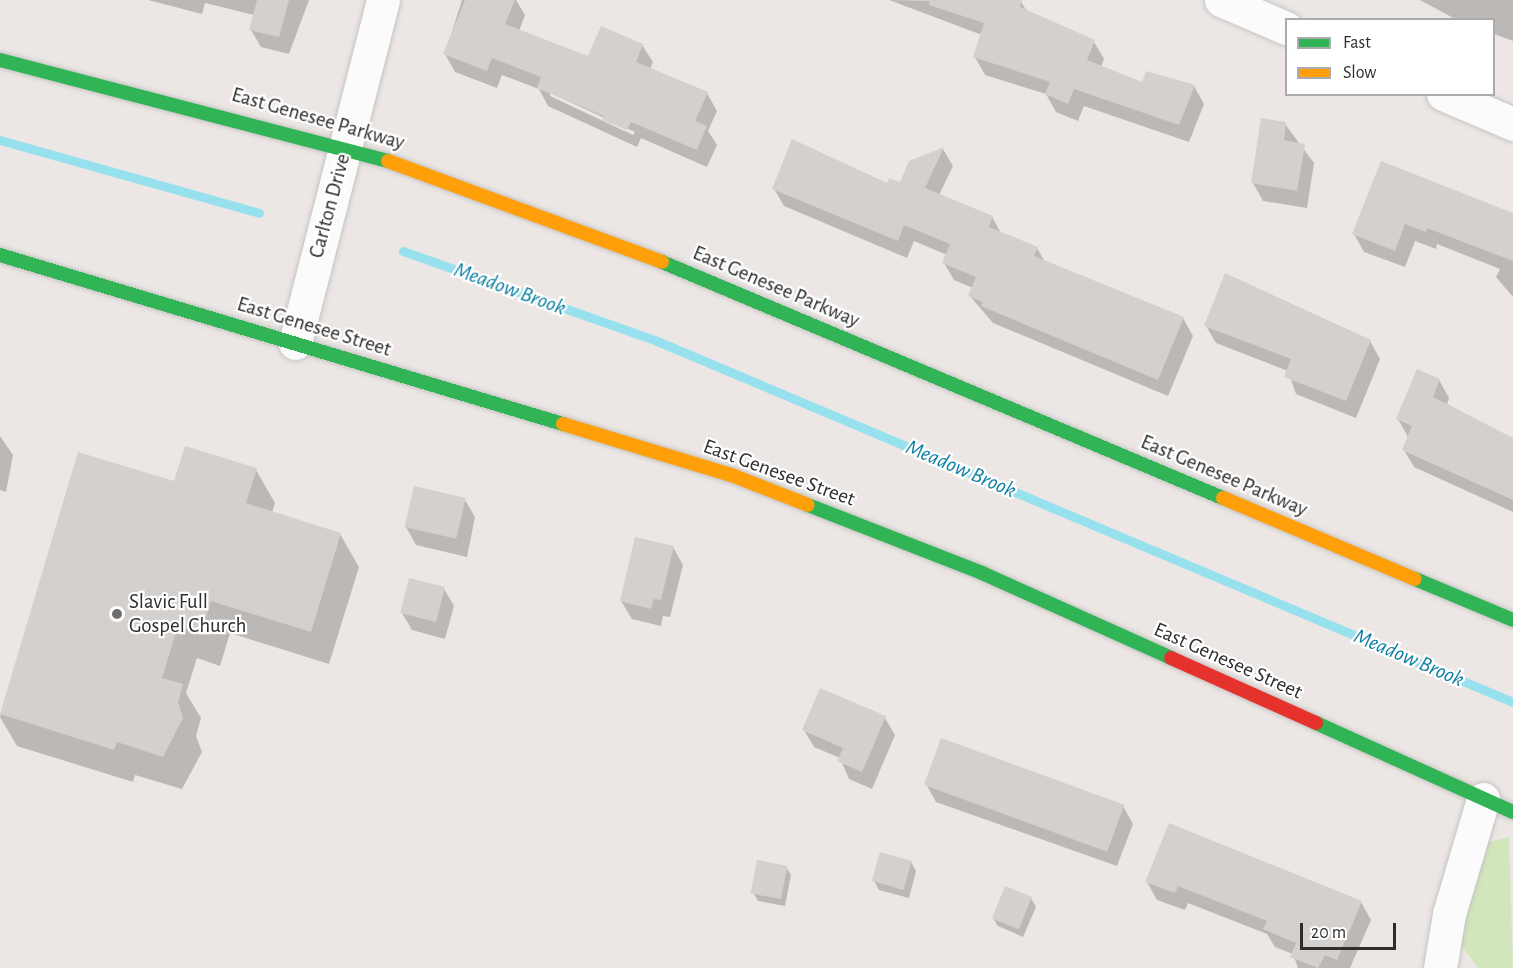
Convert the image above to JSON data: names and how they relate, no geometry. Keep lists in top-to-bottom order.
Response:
{
  "streets": {
    "main road": ["East Genesee Parkway", "East Genesee Street"],
    "street": ["Carlton Drive"]
  },
  "crossings": [
    ["East Genesee Parkway", "Carlton Drive"],
    ["Carlton Drive", "East Genesee Street"]
  ],
  "water": ["Meadow Brook"],
  "places": ["Slavic Full Gospel Church"],
  "legend": ["Fast", "Slow"],
  "scale_bar": "20 m"
}
